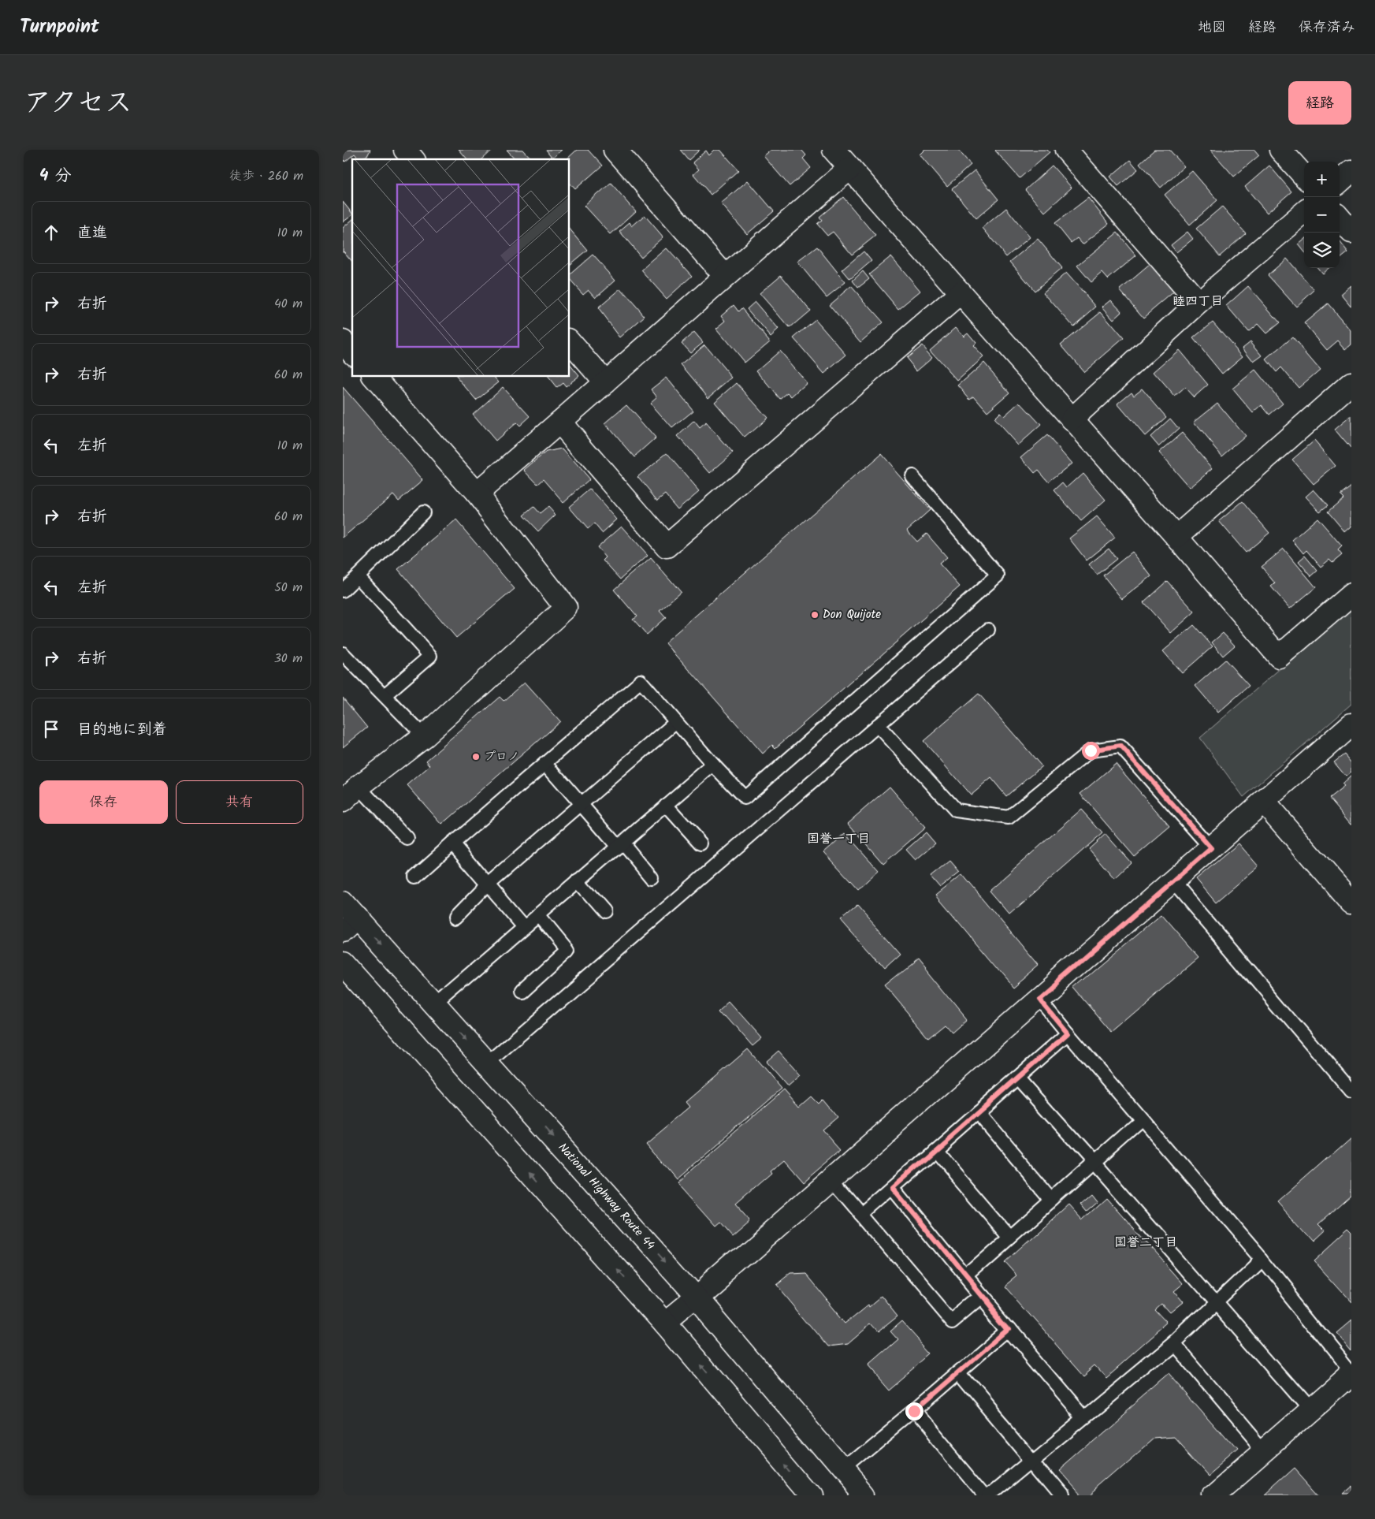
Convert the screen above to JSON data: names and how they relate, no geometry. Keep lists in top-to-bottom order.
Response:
{
  "streets": {
    "main road": ["National Highway Route 44"]
  },
  "districts": ["睦四丁目", "国誉一丁目", "国誉二丁目"],
  "places": ["Don Quijote", "プロノ"],
  "page": {
    "header": "Turnpoint",
    "nav": ["地図", "経路", "保存済み"],
    "title": "アクセス",
    "buttons": [
      "経路",
      ["保存", "共有"]
    ],
    "heading": ["4 分", "徒歩 · 260 m"],
    "map_buttons": ["+", "−"],
    "list": [
      ["直進", "10 m"],
      ["右折", "40 m"],
      ["右折", "60 m"],
      ["左折", "10 m"],
      ["右折", "60 m"],
      ["左折", "50 m"],
      ["右折", "30 m"],
      "目的地に到着"
    ]
  }
}
